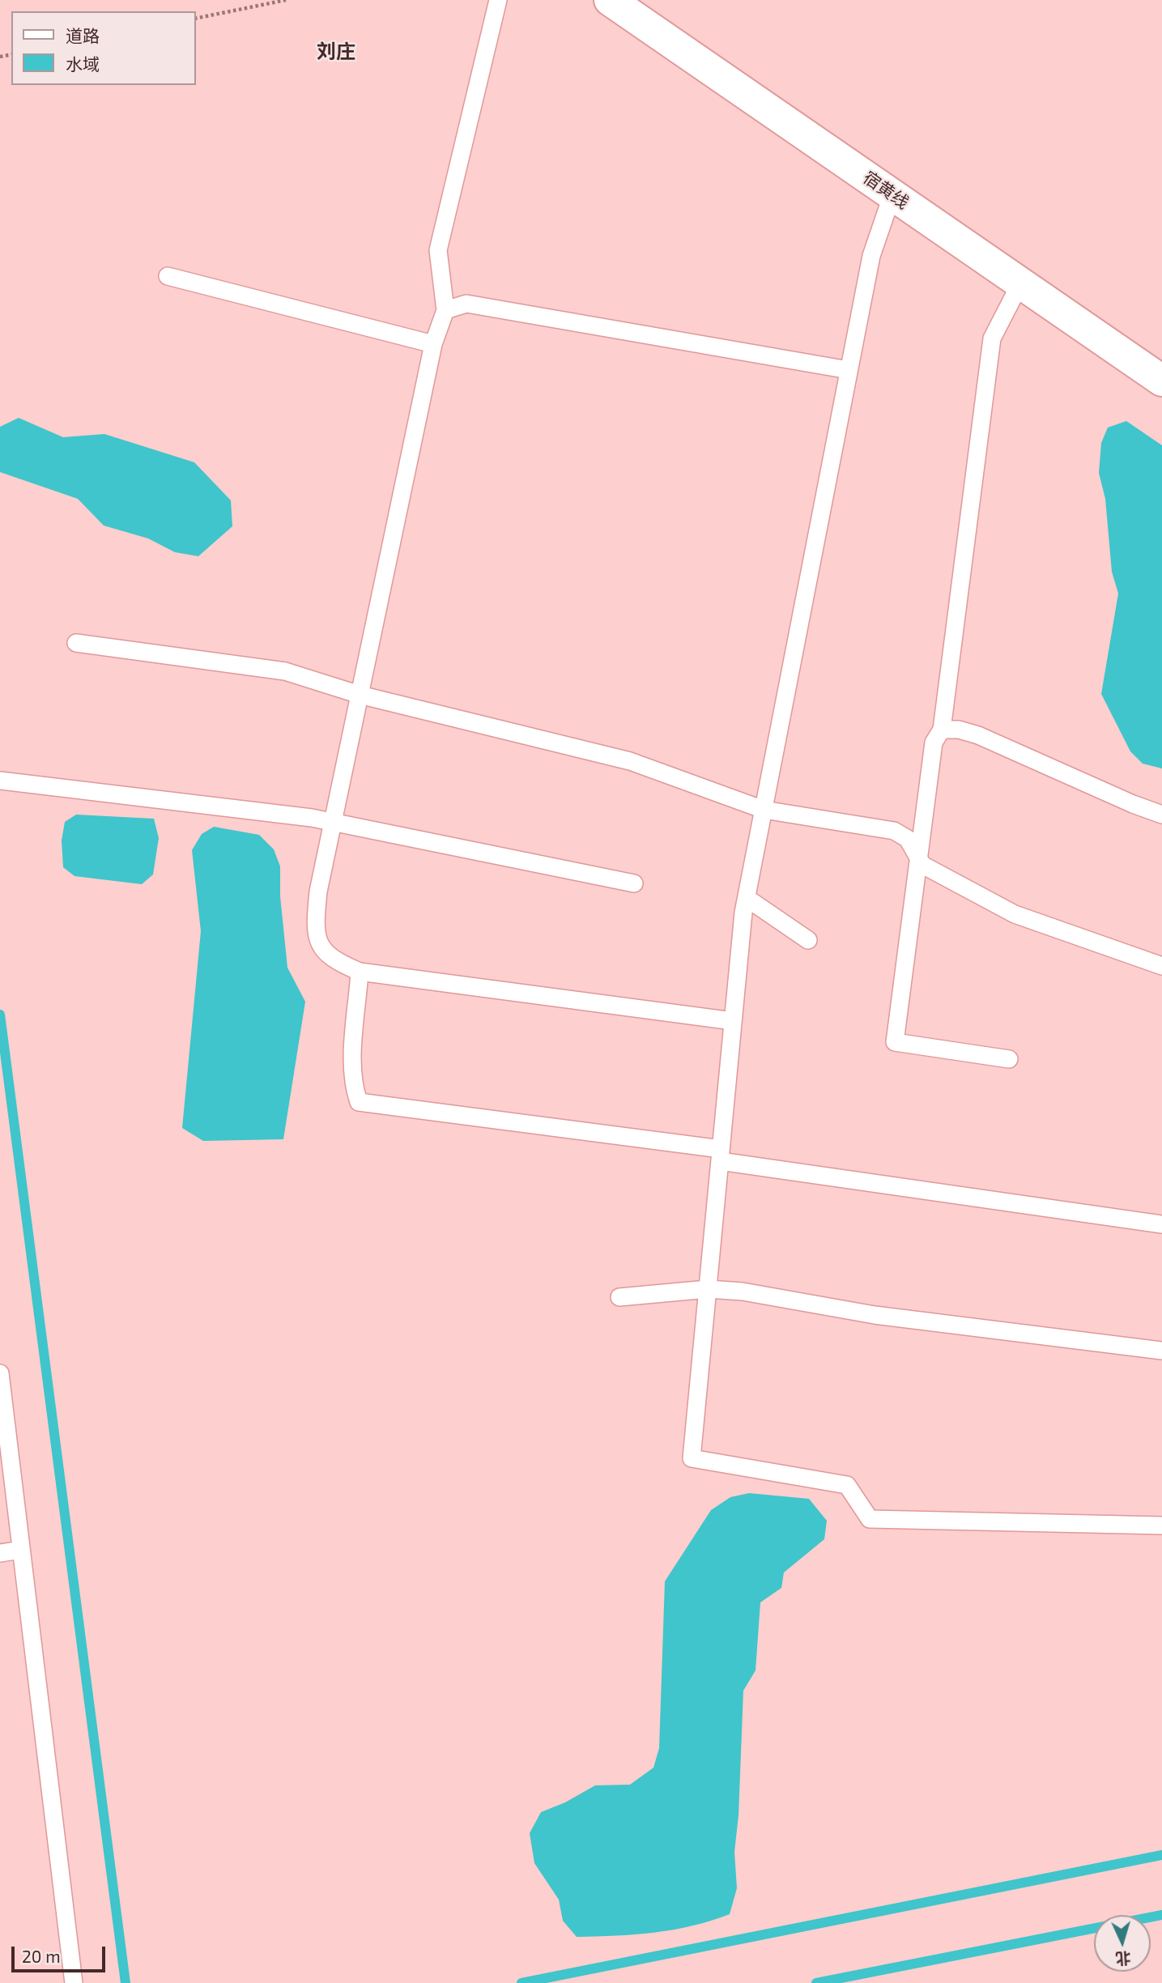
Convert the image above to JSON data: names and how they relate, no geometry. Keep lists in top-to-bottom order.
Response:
{
  "streets": {
    "main road": ["宿黄线"]
  },
  "districts": ["刘庄"],
  "legend": ["道路", "水域"],
  "scale_bar": "20 m",
  "north": "bottom"
}
